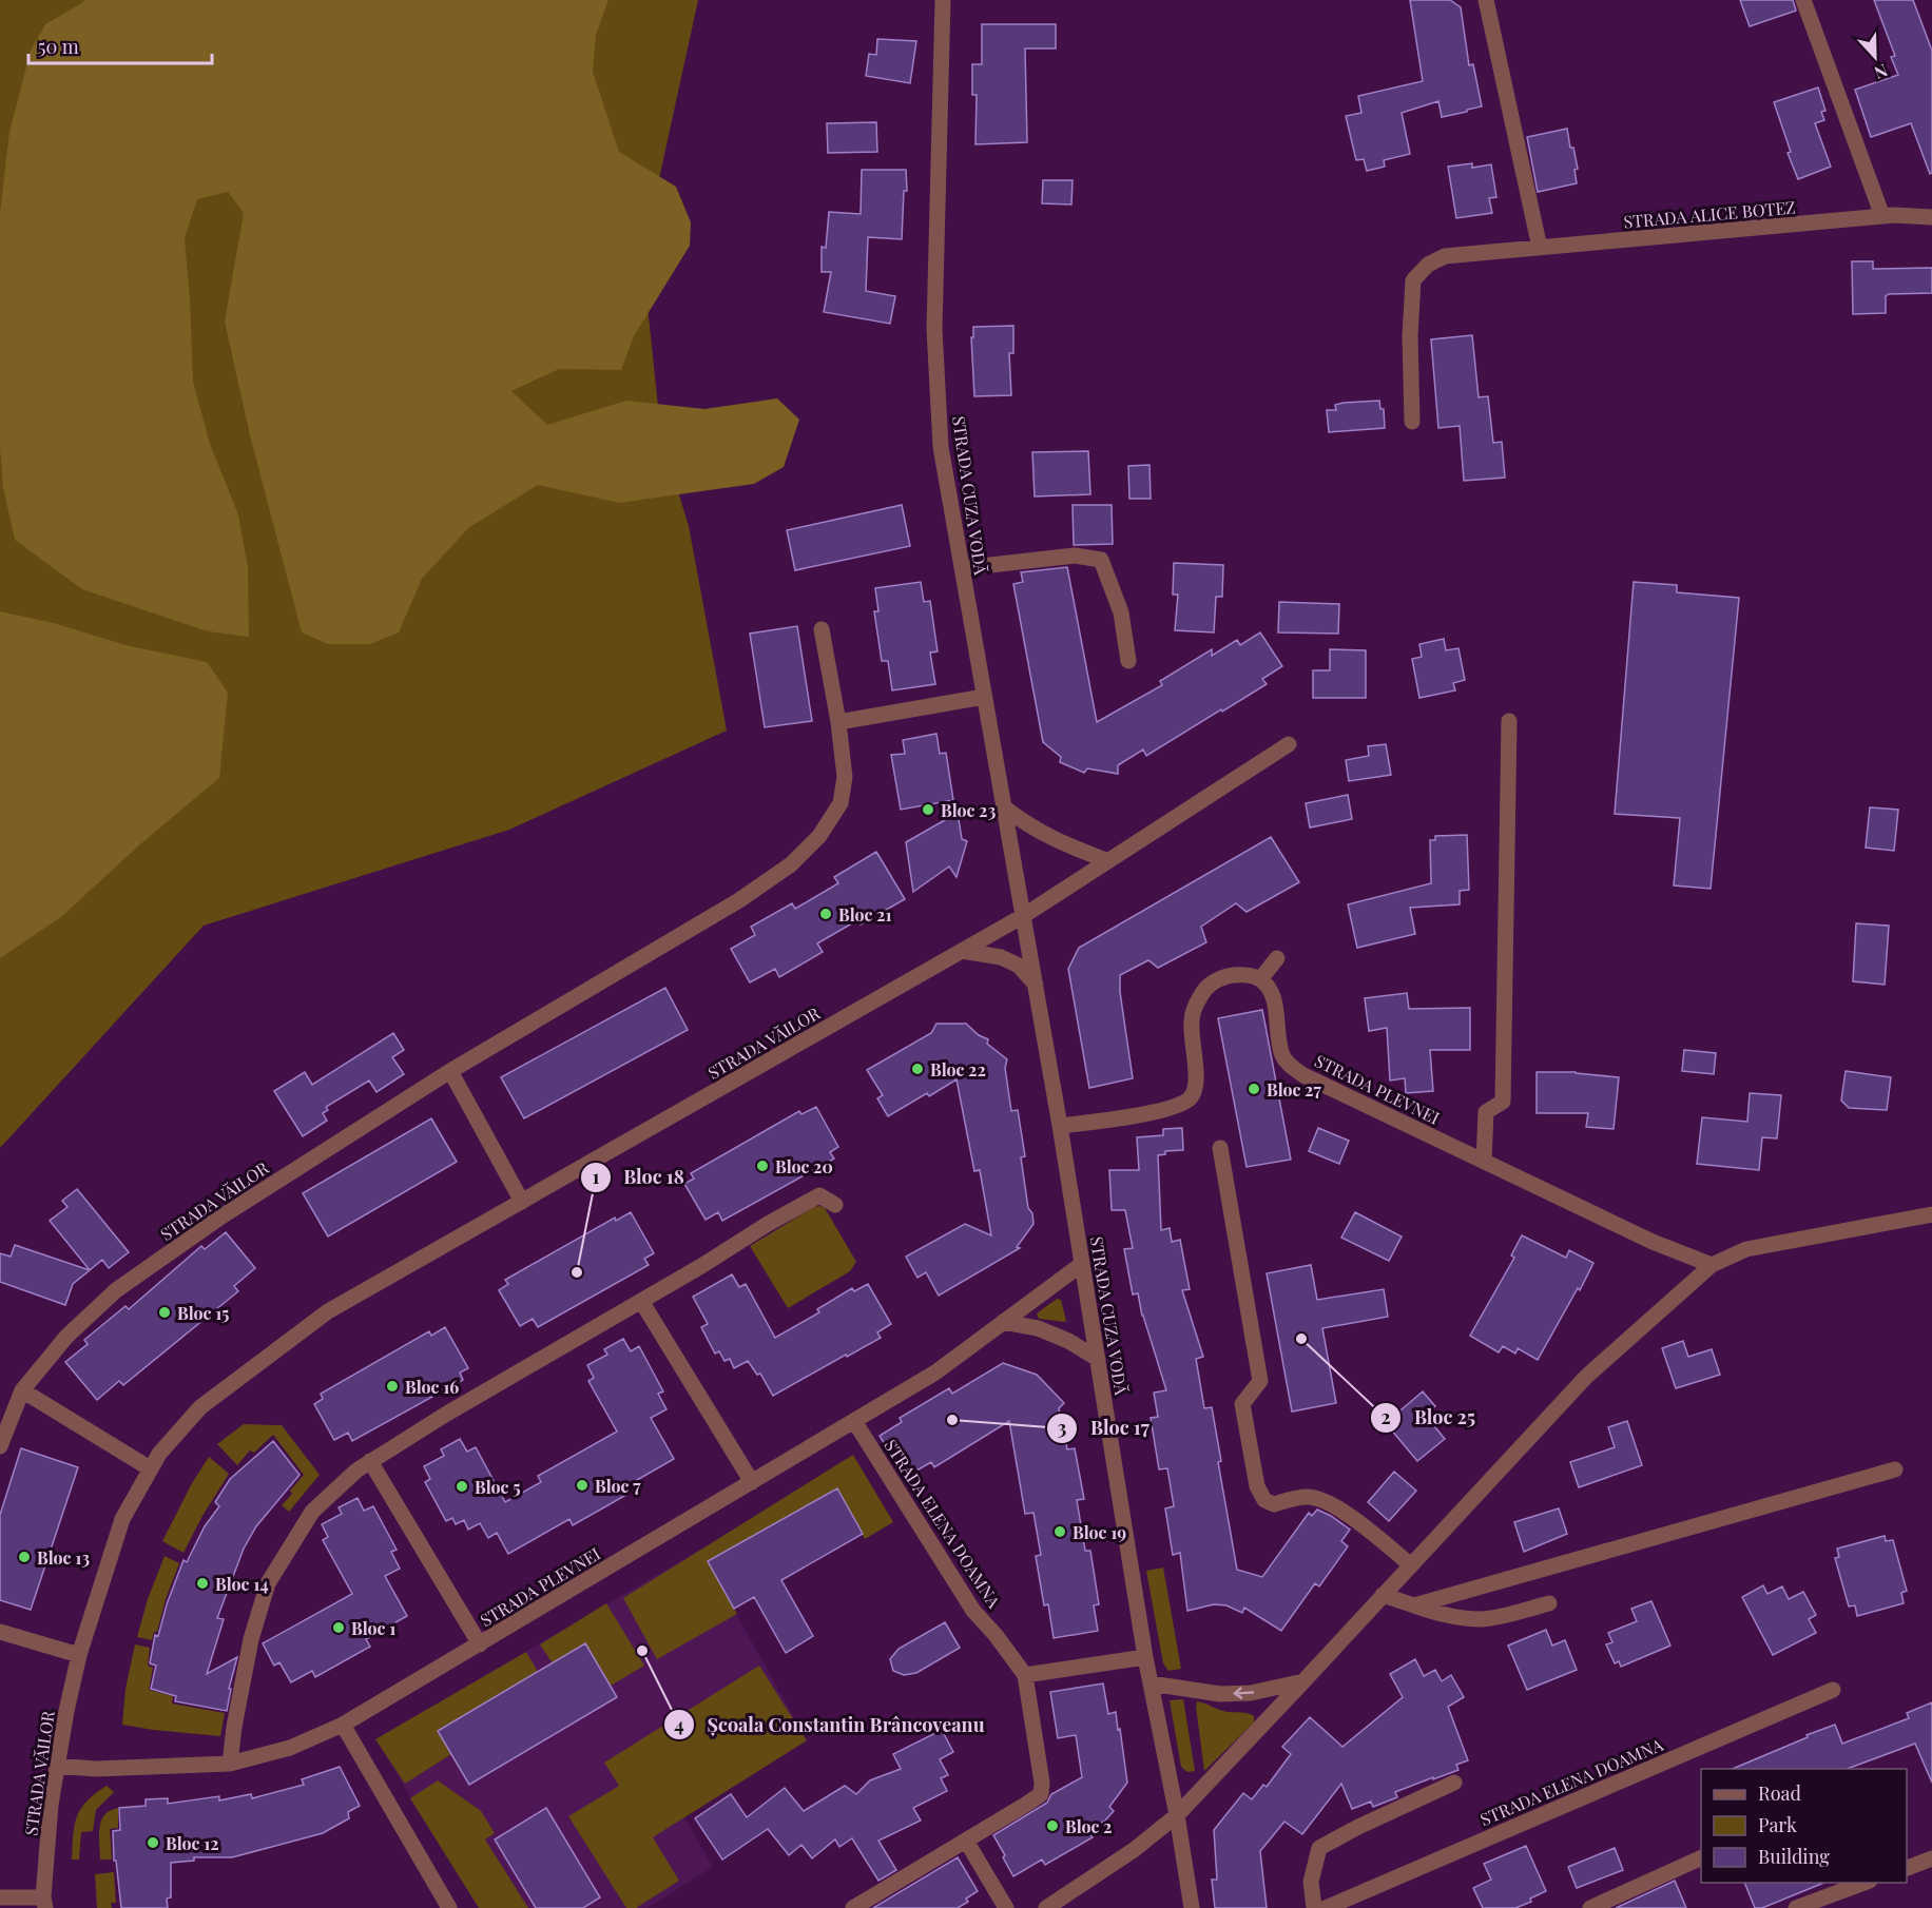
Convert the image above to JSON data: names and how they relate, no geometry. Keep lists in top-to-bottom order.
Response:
{
  "streets": {
    "street": [
      "STRADA ALICE BOTEZ",
      "STRADA CUZA VODĂ",
      "STRADA VĂILOR",
      "STRADA PLEVNEI",
      "STRADA ELENA DOAMNA"
    ]
  },
  "crossings": [
    ["STRADA CUZA VODĂ", "STRADA VĂILOR"],
    ["STRADA CUZA VODĂ", "STRADA PLEVNEI"],
    ["STRADA VĂILOR", "STRADA PLEVNEI"],
    ["STRADA PLEVNEI", "STRADA ELENA DOAMNA"]
  ],
  "places": [
    "Bloc 23",
    "Bloc 21",
    "Bloc 22",
    "Bloc 27",
    "Bloc 20",
    "Bloc 18",
    "Bloc 15",
    "Bloc 25",
    "Bloc 16",
    "Bloc 17",
    "Bloc 7",
    "Bloc 5",
    "Bloc 19",
    "Bloc 13",
    "Bloc 14",
    "Bloc 1",
    "Școala Constantin Brâncoveanu",
    "Bloc 2",
    "Bloc 12"
  ],
  "legend": ["Road", "Park", "Building"],
  "scale_bar": "50 m",
  "north": "bottom"
}
